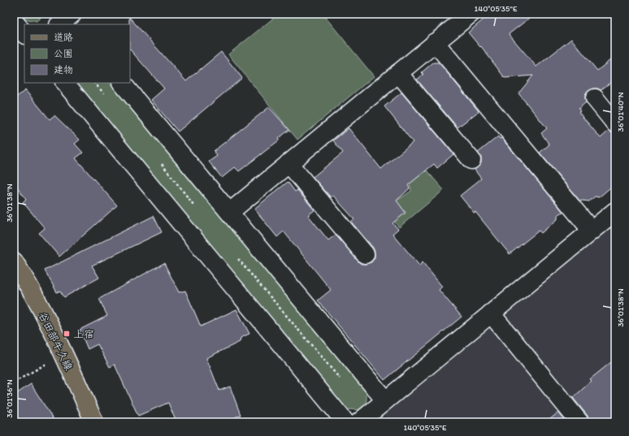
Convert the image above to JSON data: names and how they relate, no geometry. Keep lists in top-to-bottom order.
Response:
{
  "streets": {
    "main road": ["谷田部牛久線"]
  },
  "places": {
    "transit": ["上宿"]
  },
  "legend": ["道路", "公園", "建物"],
  "coordinates": [
    "140°05'35\"E",
    "36°01'40\"N",
    "36°01'38\"N",
    "36°01'36\"N"
  ]
}
